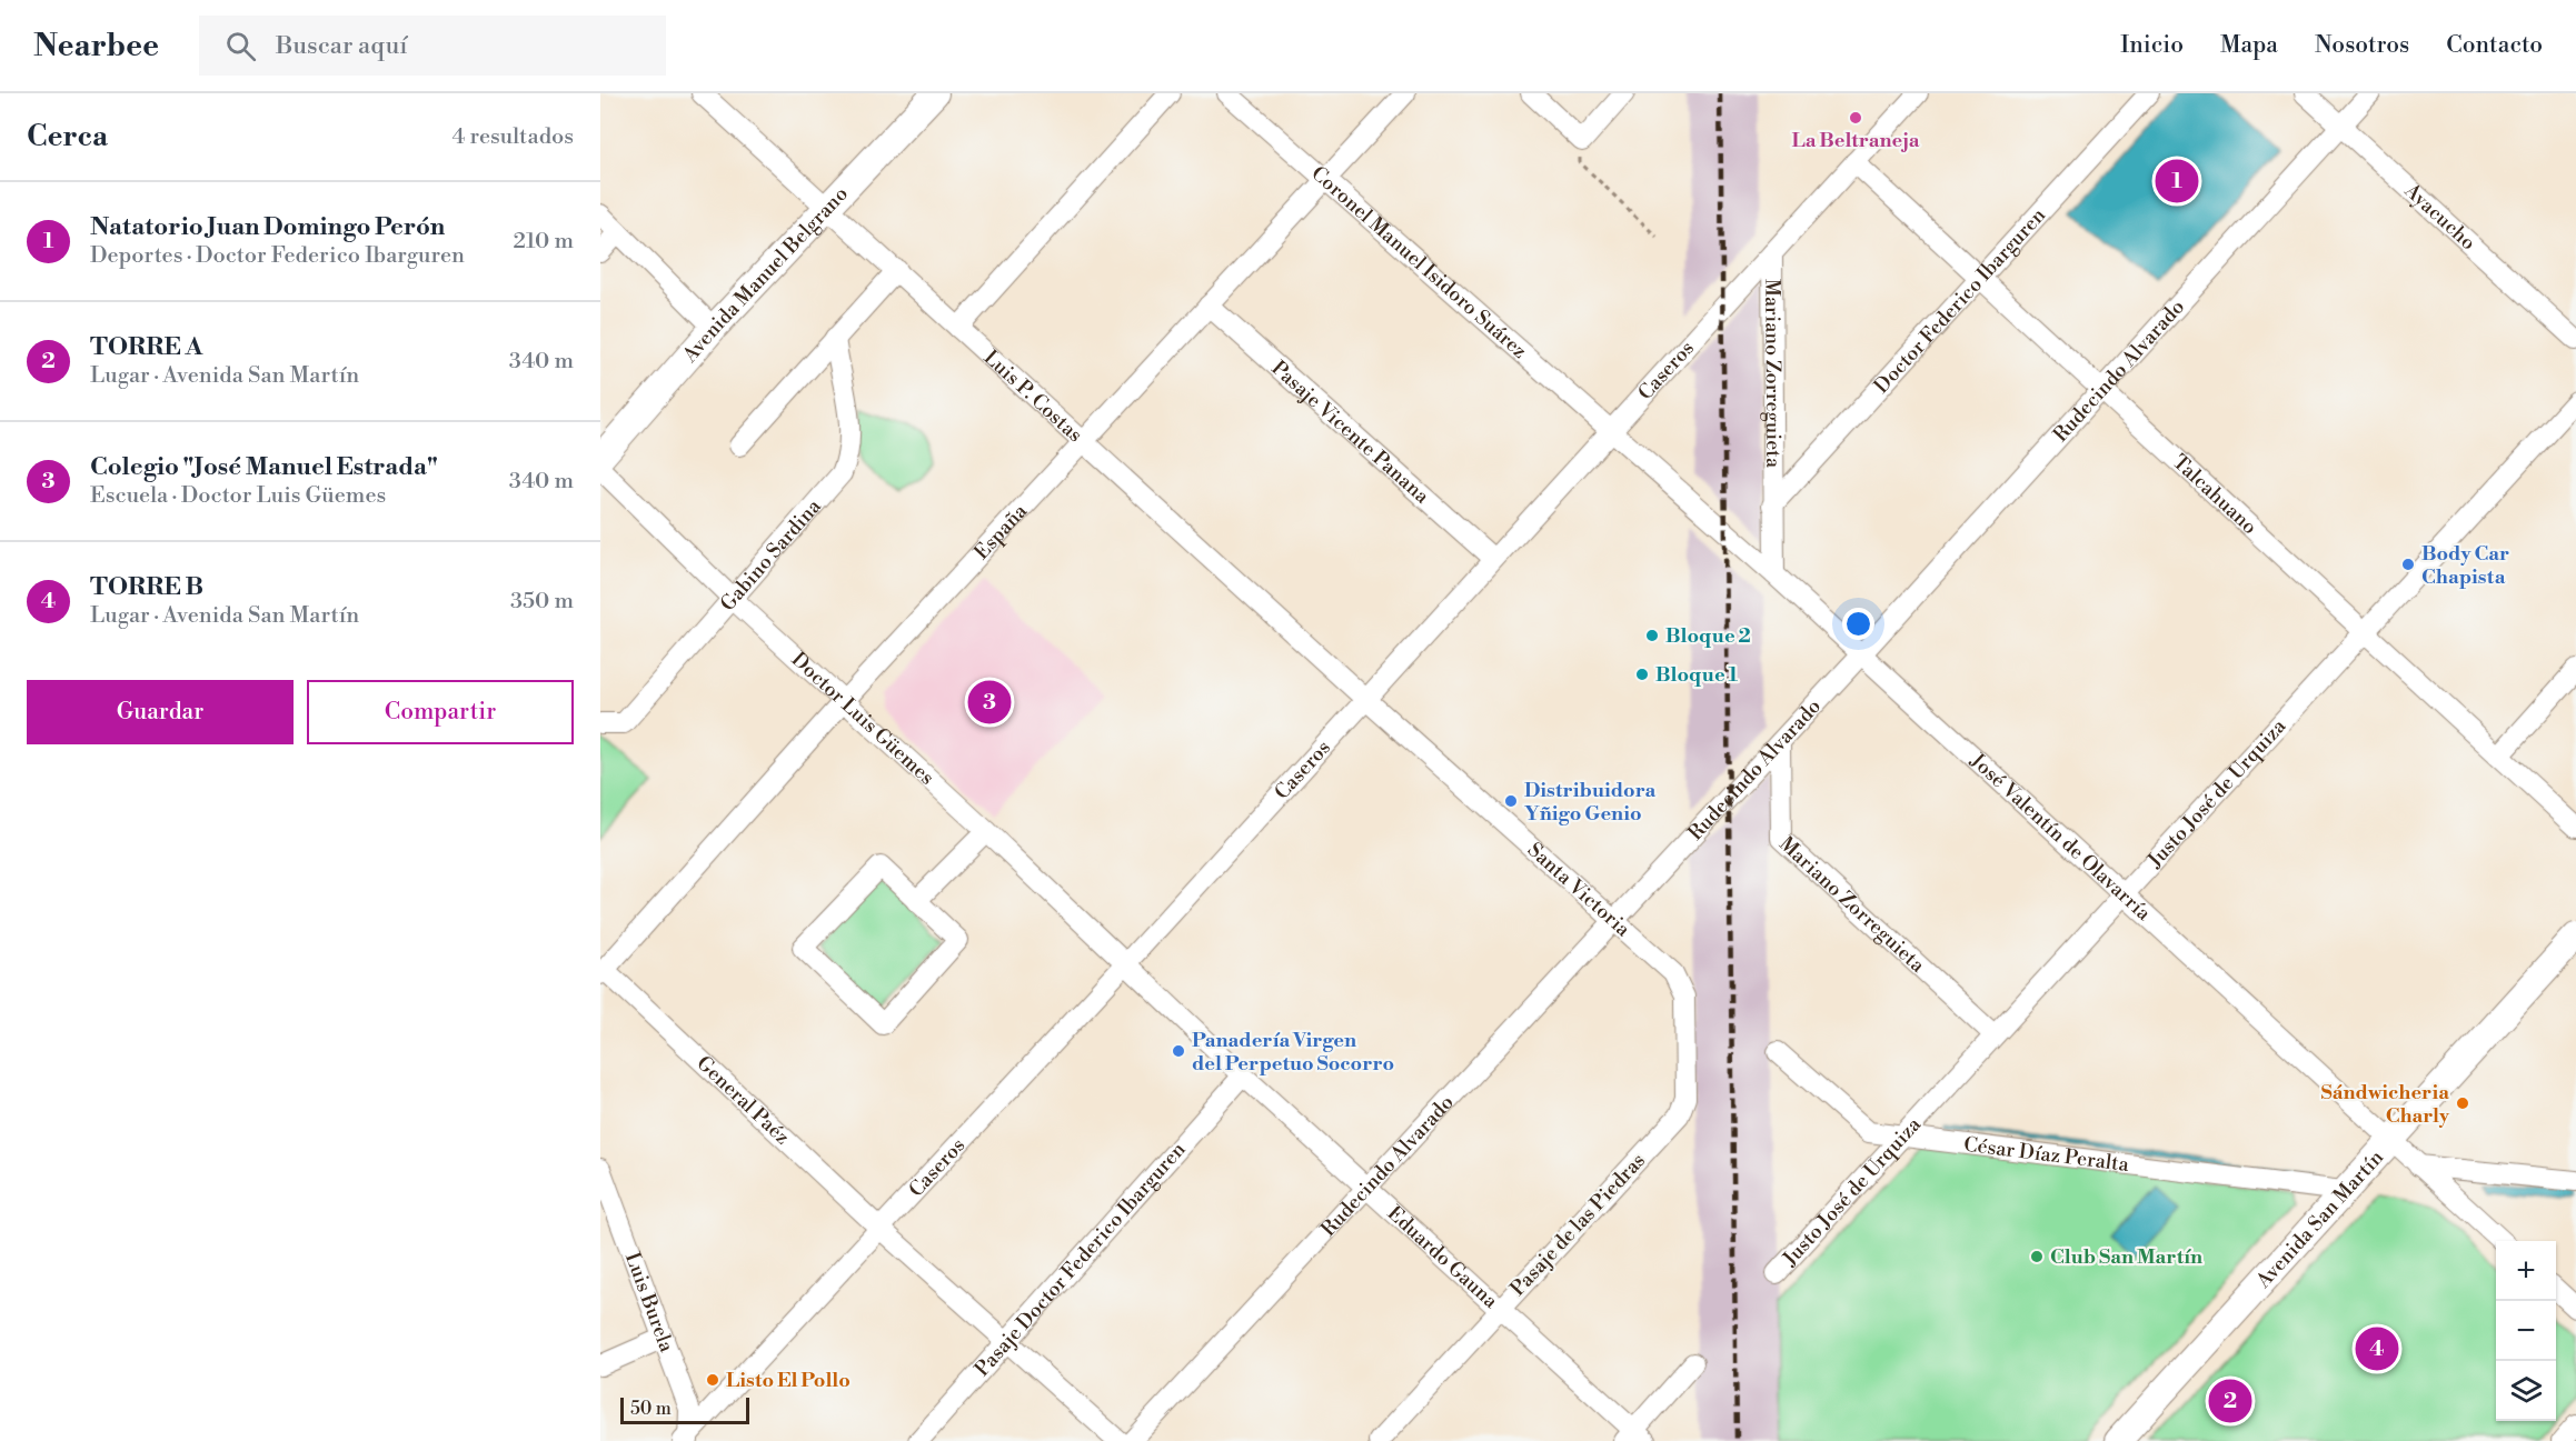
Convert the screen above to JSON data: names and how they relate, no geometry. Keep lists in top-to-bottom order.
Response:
{
  "streets": {
    "main road": ["Avenida Manuel Belgrano", "Avenida San Martín"],
    "street": [
      "Ayacucho",
      "Coronel Manuel Isidoro Suárez",
      "Doctor Federico Ibarguren",
      "Caseros",
      "Rudecindo Alvarado",
      "Mariano Zorreguieta",
      "Luis P. Costas",
      "Pasaje Vicente Panana",
      "Talcahuano",
      "España",
      "Gabino Sardina",
      "Doctor Luis Güemes",
      "Justo José de Urquiza",
      "José Valentín de Olavarría",
      "Santa Victoria",
      "General Paéz",
      "César Díaz Peralta",
      "Pasaje de las Piedras",
      "Eduardo Gauna",
      "Pasaje Doctor Federico Ibarguren",
      "Luis Burela"
    ]
  },
  "crossings": [
    ["Ayacucho", "Rudecindo Alvarado"],
    ["Coronel Manuel Isidoro Suárez", "Caseros"],
    ["Coronel Manuel Isidoro Suárez", "España"],
    ["Coronel Manuel Isidoro Suárez", "José Valentín de Olavarría"],
    ["Avenida Manuel Belgrano", "Luis P. Costas"],
    ["Doctor Federico Ibarguren", "Mariano Zorreguieta"],
    ["Doctor Federico Ibarguren", "Talcahuano"],
    ["Caseros", "Mariano Zorreguieta"],
    ["Caseros", "Luis P. Costas"],
    ["Caseros", "Pasaje Vicente Panana"],
    ["Caseros", "Talcahuano"],
    ["Caseros", "Doctor Luis Güemes"],
    ["Caseros", "José Valentín de Olavarría"],
    ["Caseros", "Santa Victoria"],
    ["Caseros", "General Paéz"],
    ["Caseros", "Eduardo Gauna"],
    ["Caseros", "Luis Burela"],
    ["Rudecindo Alvarado", "Mariano Zorreguieta"],
    ["Rudecindo Alvarado", "Talcahuano"],
    ["Rudecindo Alvarado", "José Valentín de Olavarría"],
    ["Rudecindo Alvarado", "Santa Victoria"],
    ["Rudecindo Alvarado", "Eduardo Gauna"],
    ["Mariano Zorreguieta", "Justo José de Urquiza"],
    ["Mariano Zorreguieta", "José Valentín de Olavarría"],
    ["Luis P. Costas", "España"],
    ["Luis P. Costas", "Santa Victoria"],
    ["Pasaje Vicente Panana", "España"],
    ["Talcahuano", "Justo José de Urquiza"],
    ["España", "Doctor Luis Güemes"],
    ["España", "General Paéz"],
    ["Gabino Sardina", "Doctor Luis Güemes"],
    ["Doctor Luis Güemes", "Eduardo Gauna"],
    ["Justo José de Urquiza", "José Valentín de Olavarría"],
    ["Justo José de Urquiza", "César Díaz Peralta"],
    ["José Valentín de Olavarría", "Avenida San Martín"],
    ["Santa Victoria", "Pasaje de las Piedras"],
    ["General Paéz", "Pasaje Doctor Federico Ibarguren"],
    ["César Díaz Peralta", "Avenida San Martín"],
    ["Pasaje de las Piedras", "Eduardo Gauna"],
    ["Eduardo Gauna", "Pasaje Doctor Federico Ibarguren"]
  ],
  "places": [
    "La Beltraneja",
    "Body Car Chapista",
    "Bloque 2",
    "Bloque 1",
    "Distribuidora Yñigo Genio",
    "Panadería Virgen del Perpetuo Socorro",
    "Sándwicheria Charly",
    "Club San Martín",
    "Listo El Pollo"
  ],
  "scale_bar": "50 m",
  "page": {
    "header": "Nearbee",
    "search": "Buscar aquí",
    "nav": [
      "Inicio",
      "Mapa",
      "Nosotros",
      "Contacto"
    ],
    "heading": ["Cerca", "4 resultados"],
    "pins": [
      "1",
      "3",
      "4",
      "2"
    ],
    "list": [
      {
        "mark": "1",
        "name": "Natatorio Juan Domingo Perón",
        "note": "Deportes · Doctor Federico Ibarguren",
        "value": "210 m"
      },
      {
        "mark": "2",
        "name": "TORRE A",
        "note": "Lugar · Avenida San Martín",
        "value": "340 m"
      },
      {
        "mark": "3",
        "name": "Colegio \"José Manuel Estrada\"",
        "note": "Escuela · Doctor Luis Güemes",
        "value": "340 m"
      },
      {
        "mark": "4",
        "name": "TORRE B",
        "note": "Lugar · Avenida San Martín",
        "value": "350 m"
      }
    ],
    "buttons": ["Guardar", "Compartir"],
    "map_buttons": ["+", "−"],
    "scale": "50 m"
  }
}
